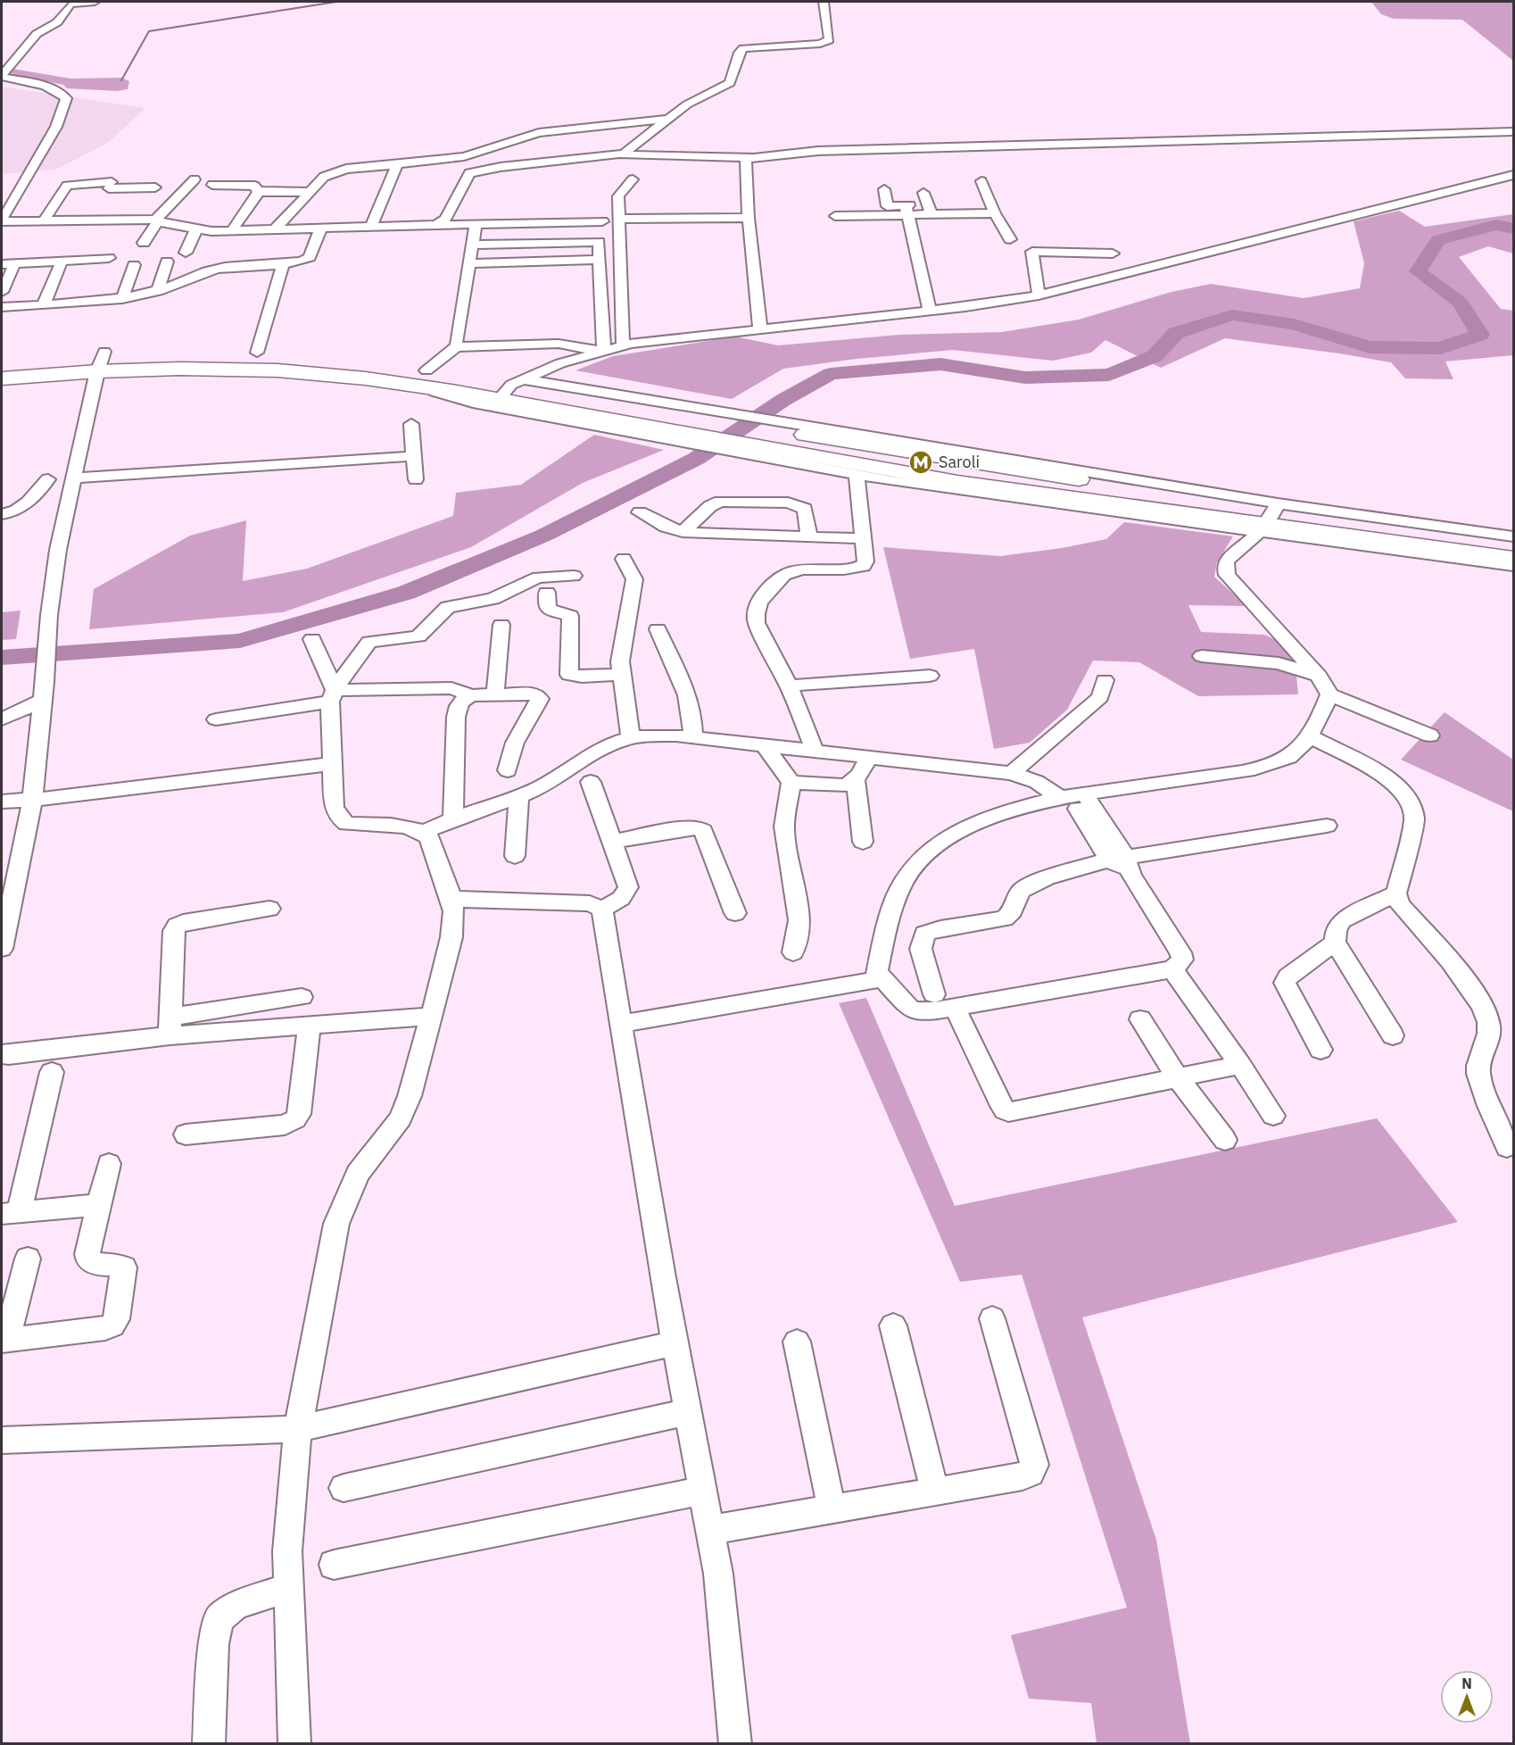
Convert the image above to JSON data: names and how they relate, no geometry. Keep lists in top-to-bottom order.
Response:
{
  "places": {
    "metro station": ["Saroli"]
  },
  "north": "top"
}
